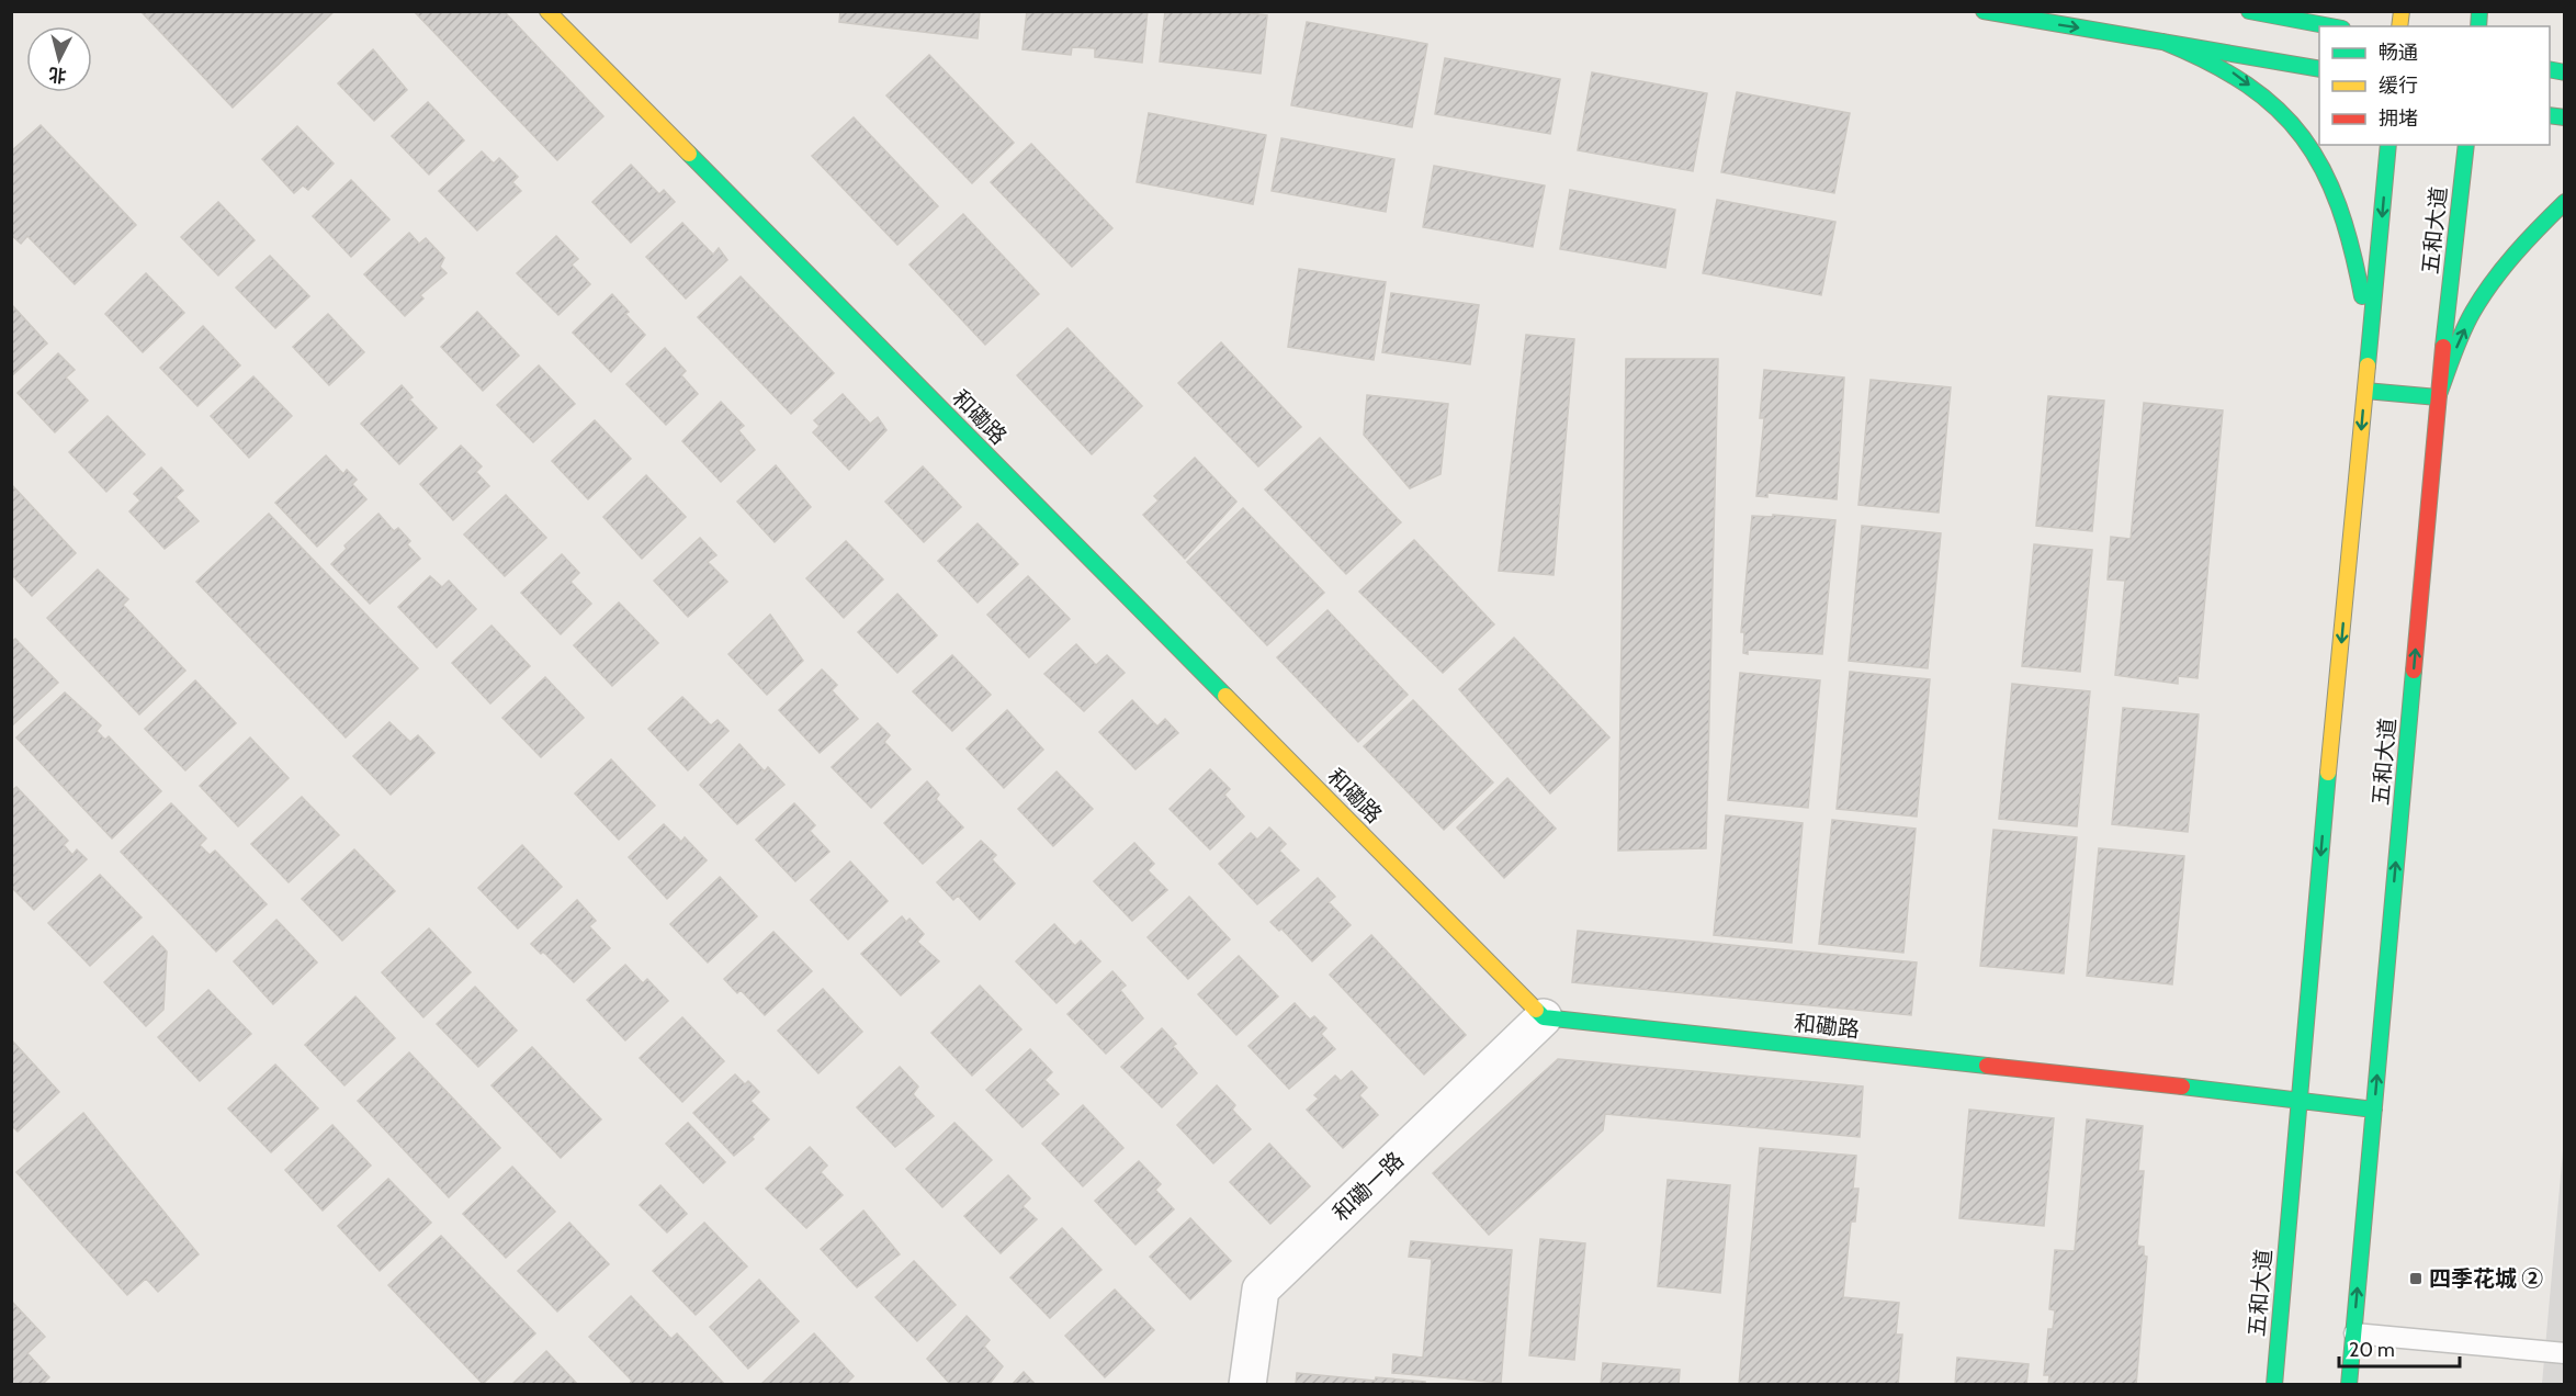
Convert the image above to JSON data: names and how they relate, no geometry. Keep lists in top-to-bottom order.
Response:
{
  "streets": {
    "main road": ["五和大道", "和磡路"],
    "street": ["和磡一路"]
  },
  "crossings": [
    ["五和大道", "和磡路"],
    ["和磡路", "和磡一路"]
  ],
  "places": {
    "transit": ["四季花城 ②"]
  },
  "legend": ["畅通", "缓行", "拥堵"],
  "scale_bar": "20 m",
  "north": "bottom"
}
